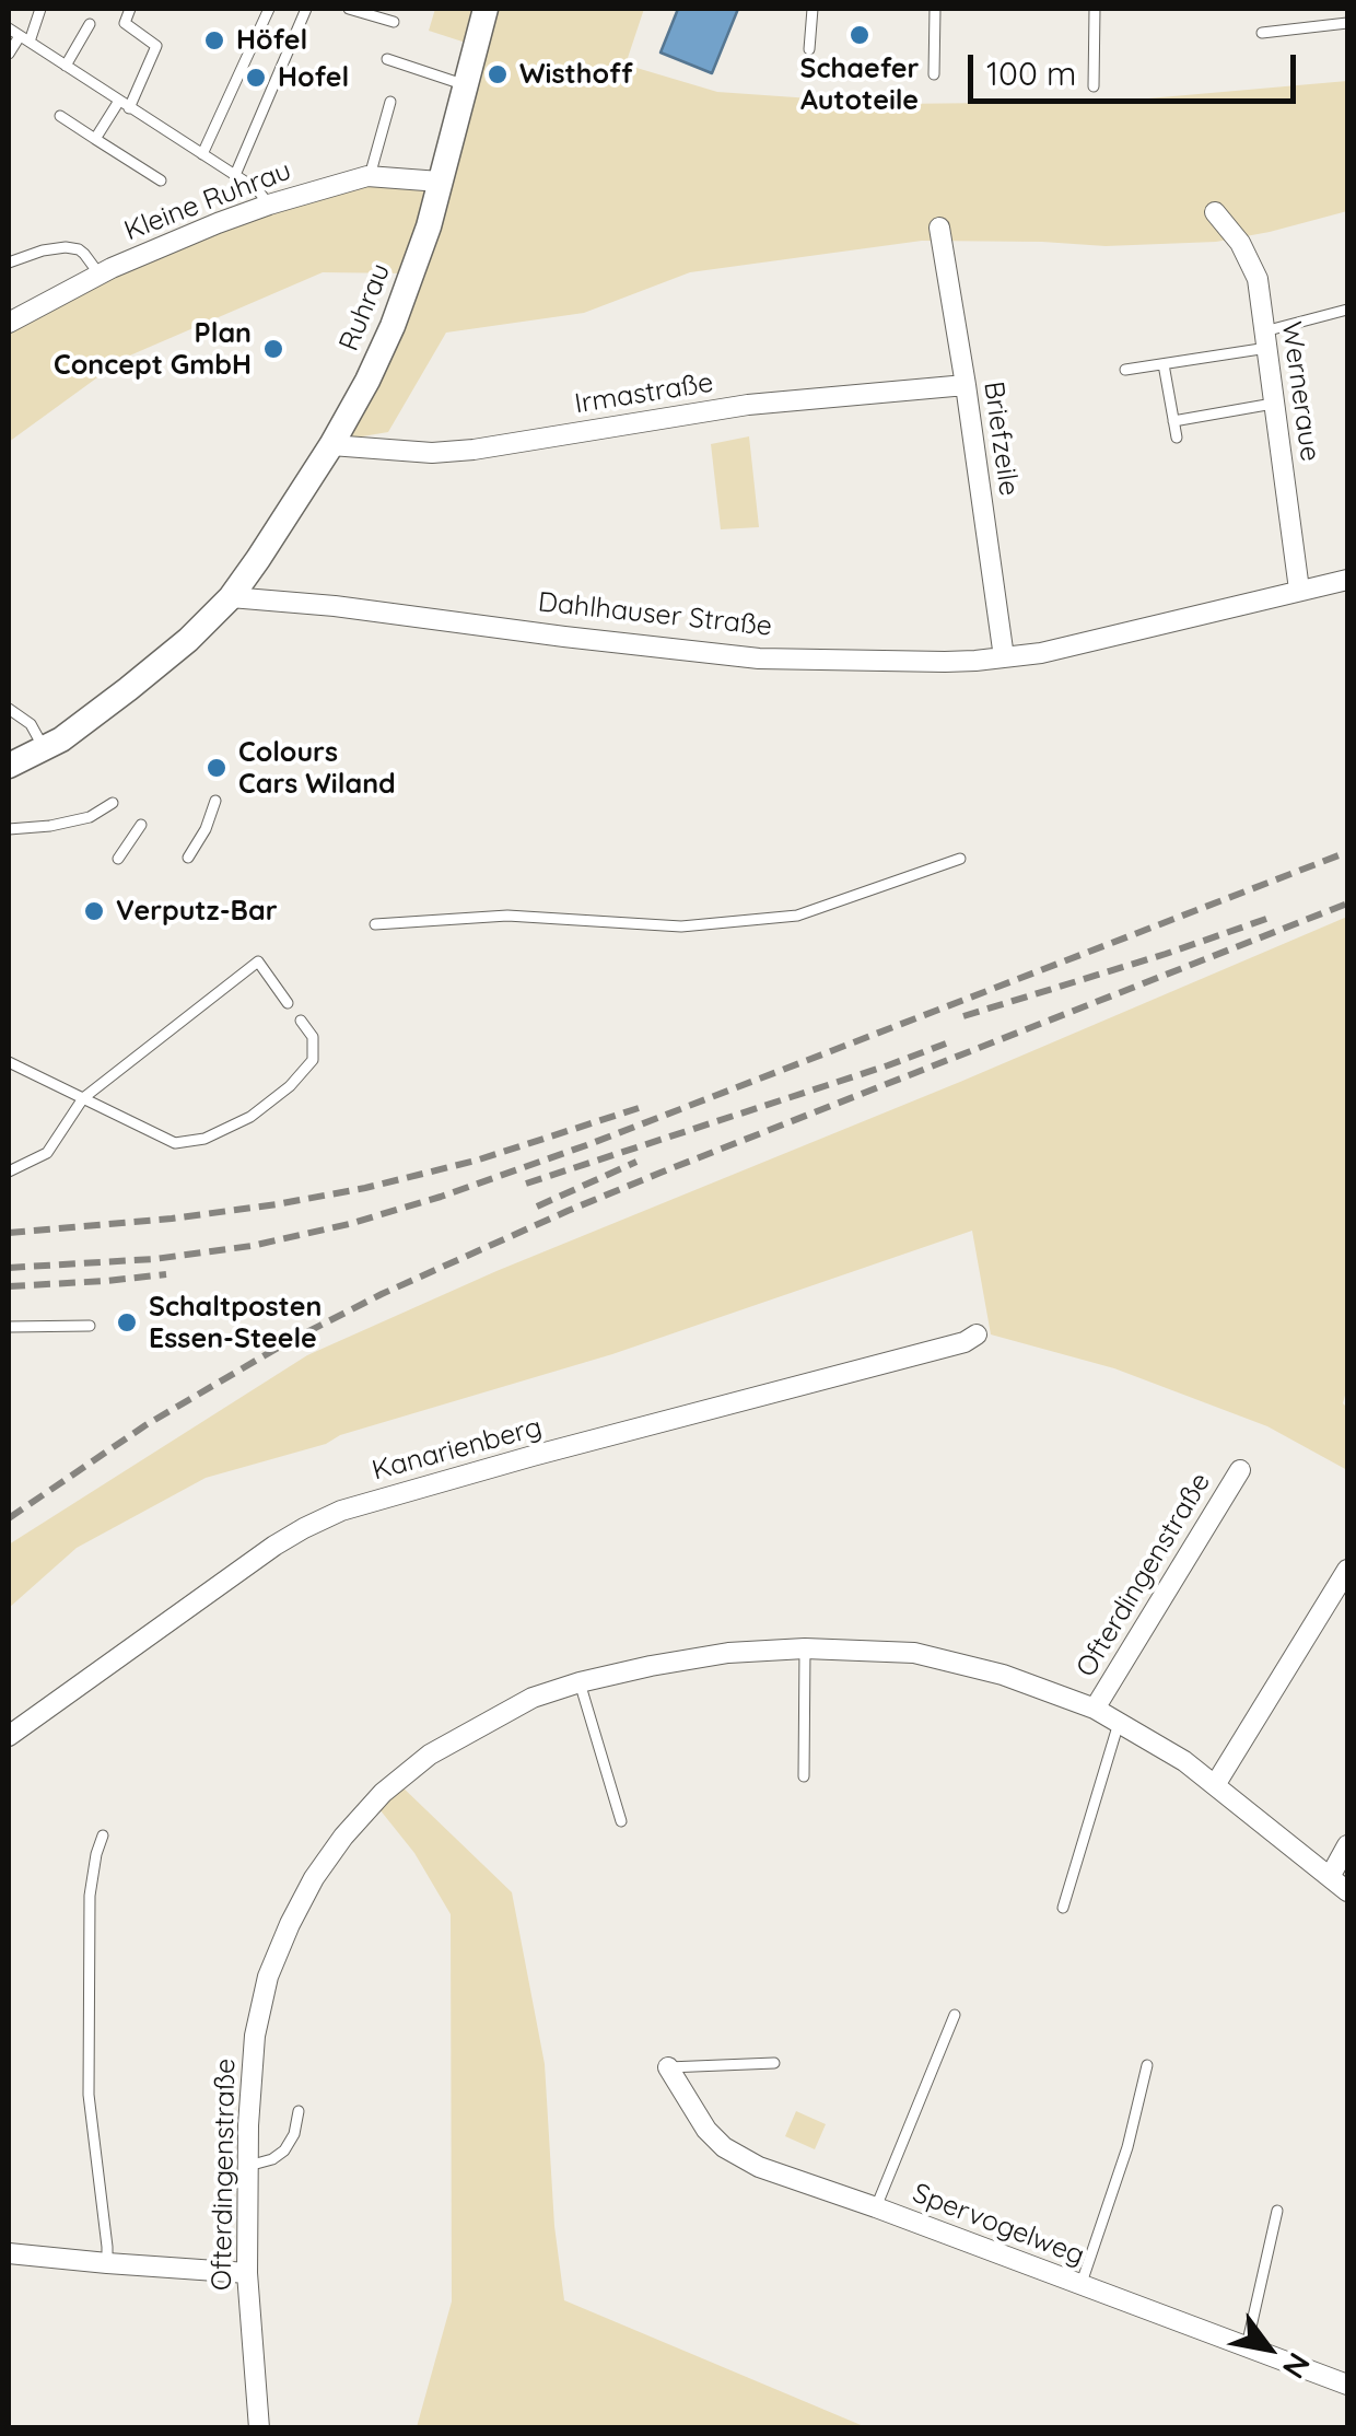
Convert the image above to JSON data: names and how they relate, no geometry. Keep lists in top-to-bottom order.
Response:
{
  "streets": {
    "street": [
      "Kleine Ruhrau",
      "Ruhrau",
      "Werneraue",
      "Irmastraße",
      "Briefzeile",
      "Dahlhauser Straße",
      "Kanarienberg",
      "Ofterdingenstraße",
      "Spervogelweg"
    ]
  },
  "crossings": [
    ["Kleine Ruhrau", "Ruhrau"],
    ["Ruhrau", "Irmastraße"],
    ["Ruhrau", "Dahlhauser Straße"],
    ["Werneraue", "Dahlhauser Straße"],
    ["Irmastraße", "Briefzeile"],
    ["Briefzeile", "Dahlhauser Straße"]
  ],
  "places": [
    "Schaefer Autoteile",
    "Höfel",
    "Wisthoff",
    "Hofel",
    "Plan Concept GmbH",
    "Colours Cars Wiland",
    "Verputz-Bar",
    "Schaltposten Essen-Steele"
  ],
  "scale_bar": "100 m",
  "north": "bottom right"
}
